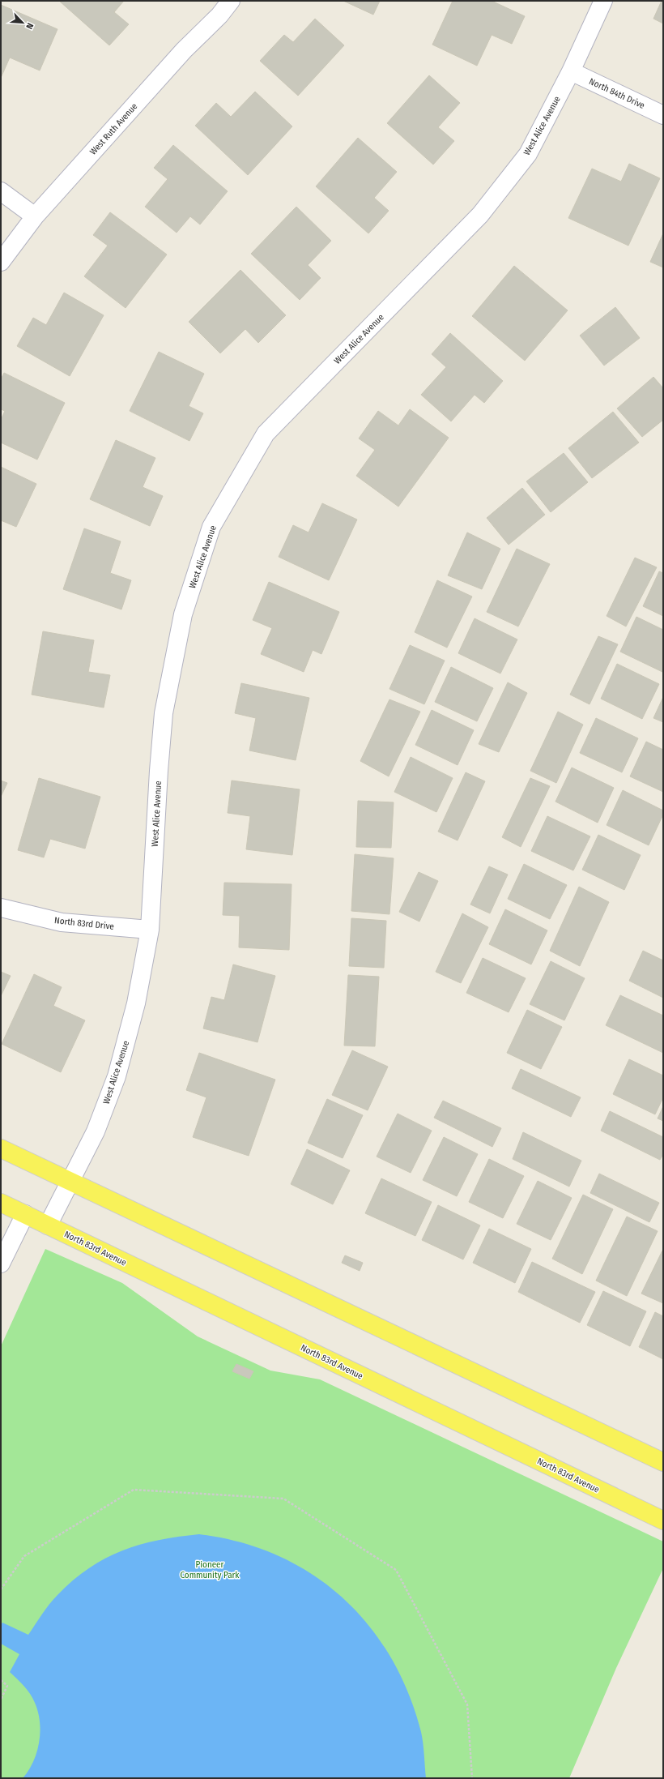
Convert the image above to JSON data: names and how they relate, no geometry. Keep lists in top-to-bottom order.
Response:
{
  "streets": {
    "main road": ["North 83rd Avenue"],
    "street": [
      "North 84th Drive",
      "West Alice Avenue",
      "West Ruth Avenue",
      "North 83rd Drive"
    ]
  },
  "crossings": [
    ["North 84th Drive", "West Alice Avenue"],
    ["West Alice Avenue", "North 83rd Drive"],
    ["West Alice Avenue", "North 83rd Avenue"]
  ],
  "parks": ["Pioneer Community Park"],
  "north": "bottom right"
}
